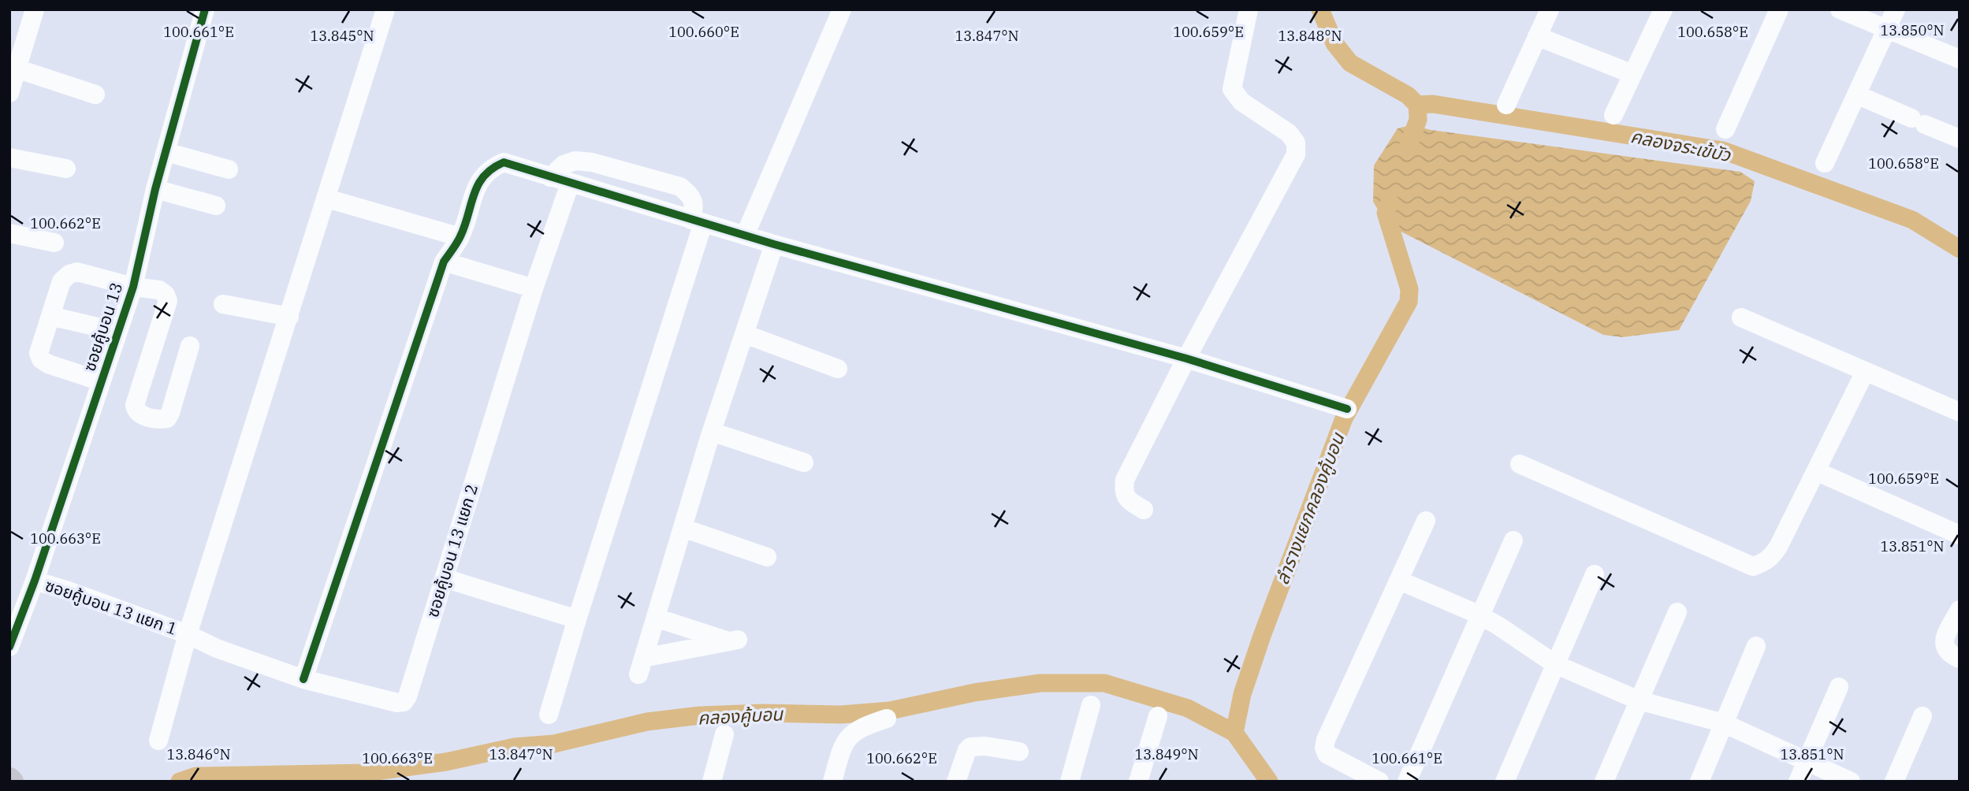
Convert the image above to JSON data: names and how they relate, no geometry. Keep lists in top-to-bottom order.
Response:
{
  "streets": {
    "street": ["ซอยคู้บอน 13", "ซอยคู้บอน 13 แยก 2", "ซอยคู้บอน 13 แยก 1"]
  },
  "crossings": [
    ["ซอยคู้บอน 13", "ซอยคู้บอน 13 แยก 1"],
    ["ซอยคู้บอน 13 แยก 2", "ซอยคู้บอน 13 แยก 1"]
  ],
  "water": ["คลองจระเข้บัว", "ลำรางแยกคลองคู้บอน", "คลองคู้บอน"],
  "coordinates": [
    "13.850°N",
    "100.661°E",
    "100.660°E",
    "100.659°E",
    "100.658°E",
    "13.845°N",
    "13.847°N",
    "13.848°N",
    "100.662°E",
    "100.663°E",
    "13.851°N",
    "13.846°N",
    "13.849°N"
  ]
}
